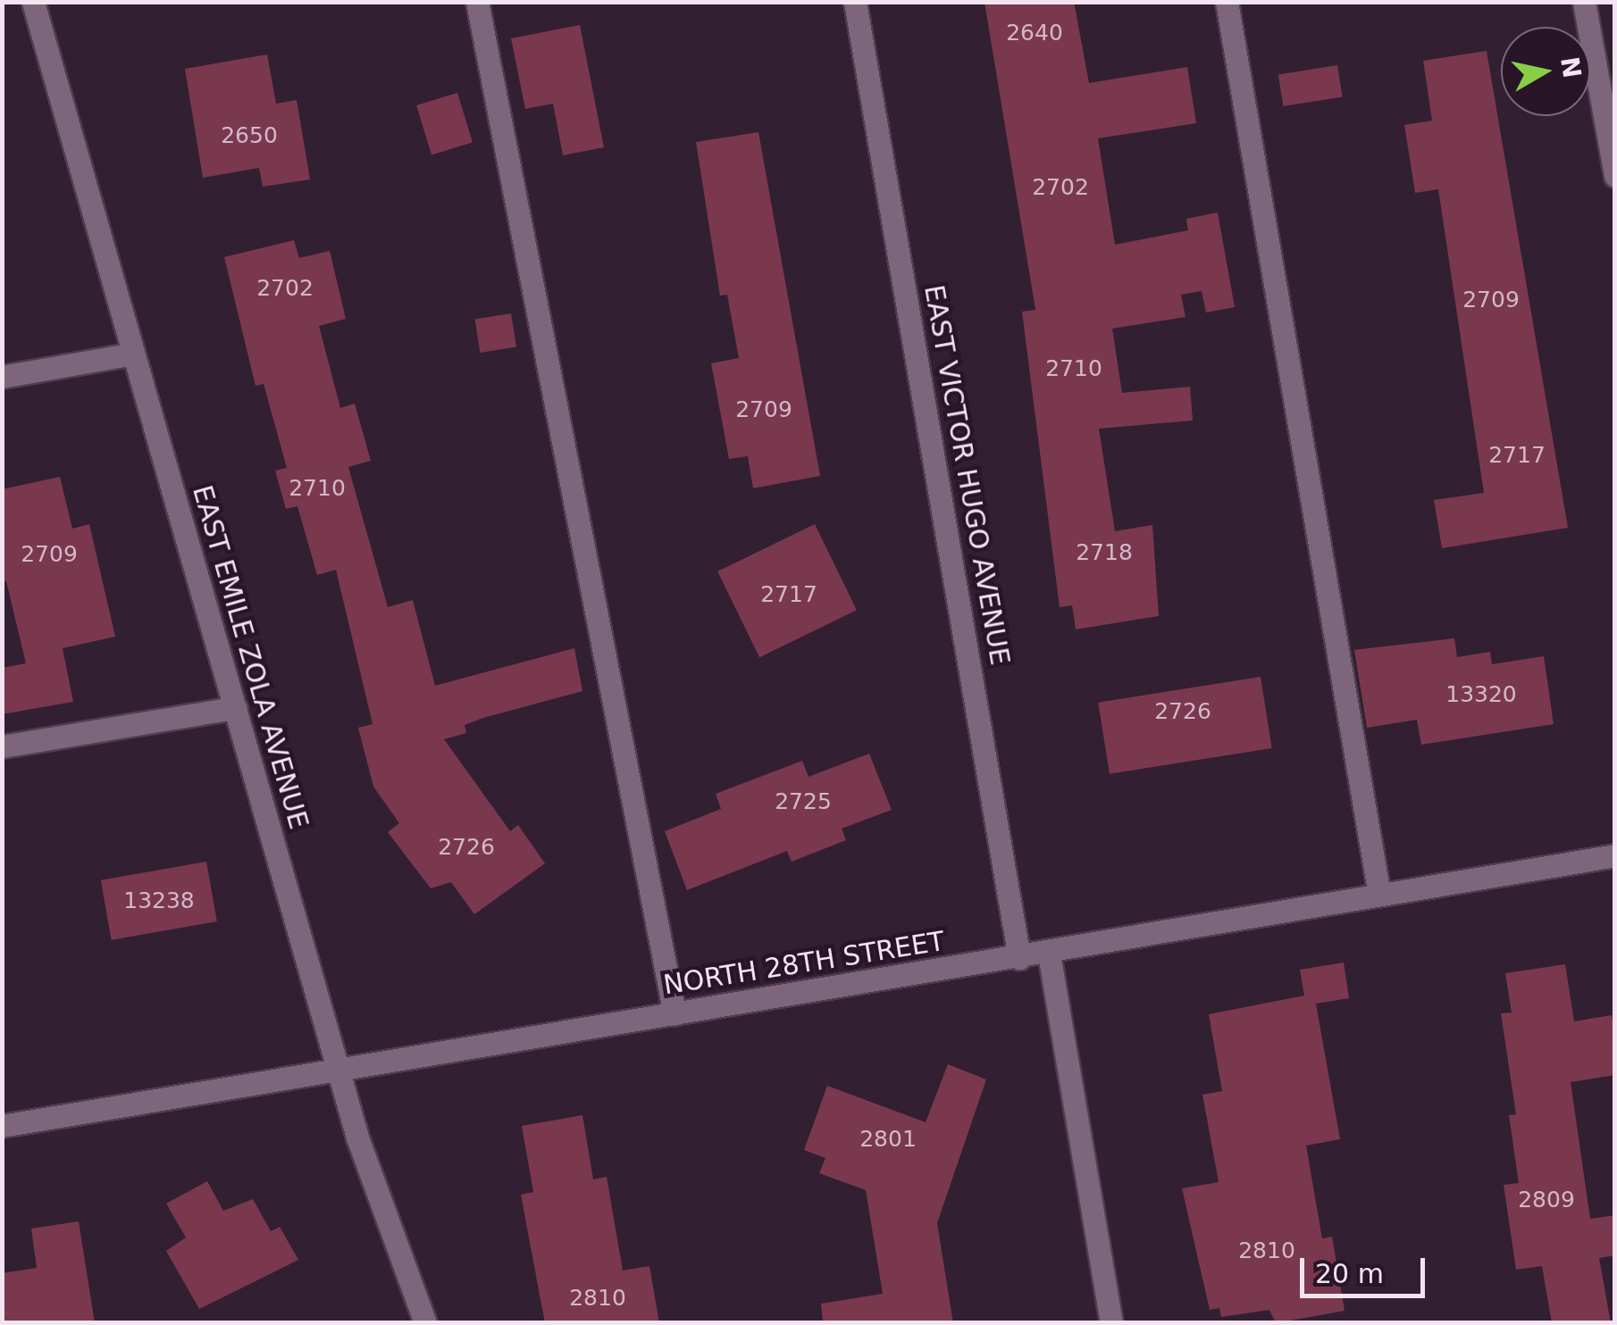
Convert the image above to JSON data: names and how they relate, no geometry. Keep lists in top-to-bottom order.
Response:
{
  "streets": {
    "street": ["EAST VICTOR HUGO AVENUE", "EAST EMILE ZOLA AVENUE", "NORTH 28TH STREET"]
  },
  "crossings": [
    ["EAST VICTOR HUGO AVENUE", "NORTH 28TH STREET"],
    ["EAST EMILE ZOLA AVENUE", "NORTH 28TH STREET"]
  ],
  "house_numbers": [
    "2640",
    "2650",
    "2702",
    "2702",
    "2709",
    "2710",
    "2709",
    "2717",
    "2710",
    "2718",
    "2709",
    "2717",
    "13320",
    "2726",
    "2725",
    "2726",
    "13238",
    "2801",
    "2809",
    "2810",
    "2810"
  ],
  "scale_bar": "20 m",
  "north": "right"
}
